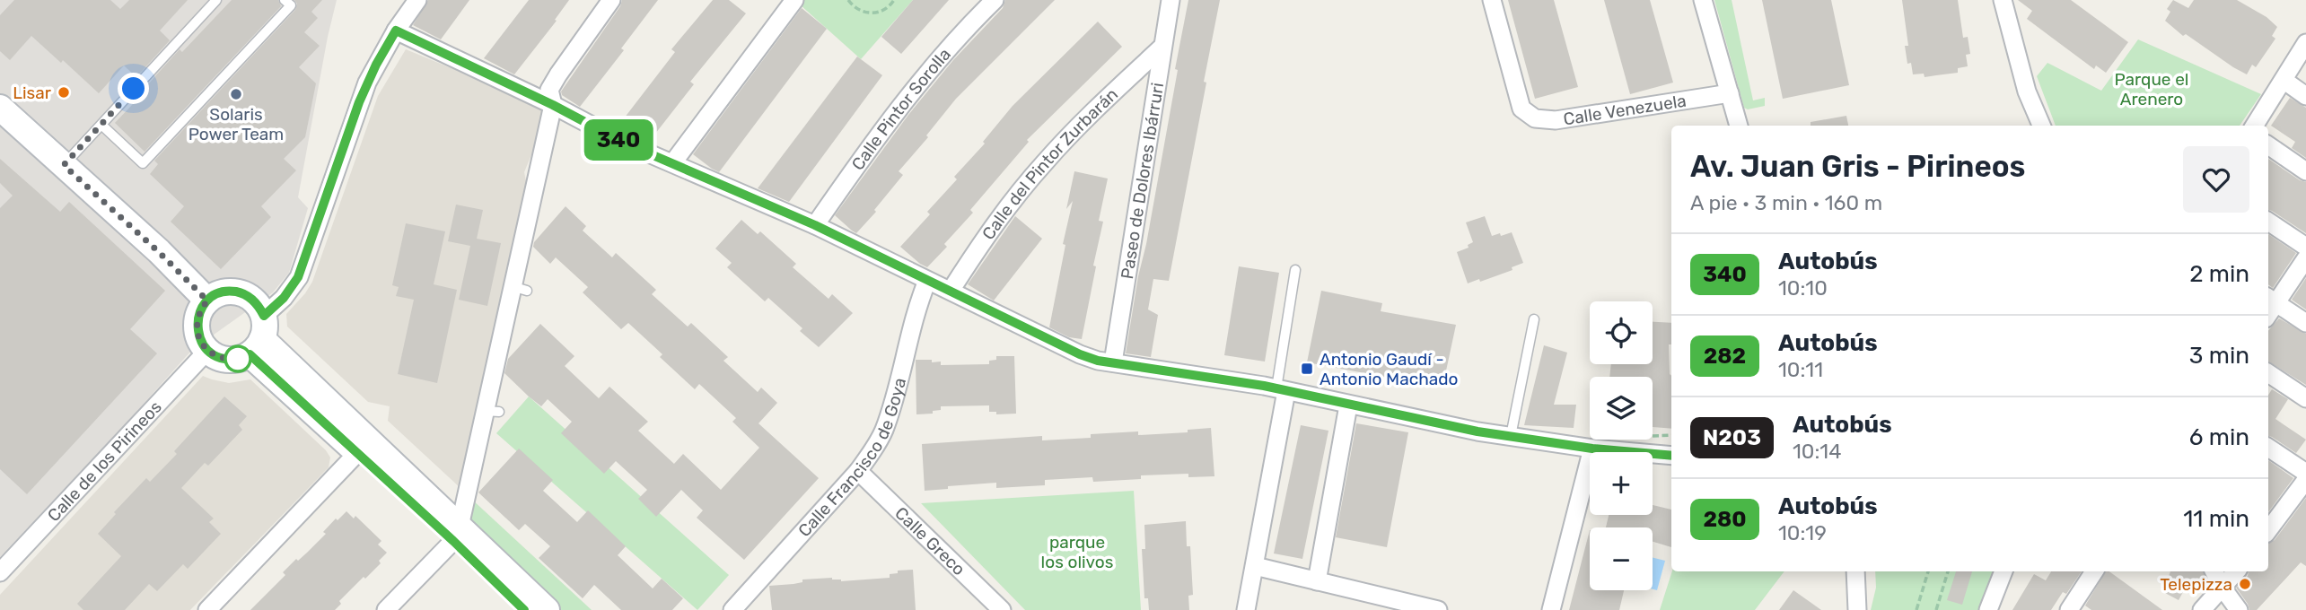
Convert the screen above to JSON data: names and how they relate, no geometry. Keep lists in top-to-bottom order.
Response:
{
  "streets": {
    "street": [
      "Calle Pintor Sorolla",
      "Calle Venezuela",
      "Calle del Pintor Zurbarán",
      "Paseo de Dolores Ibárruri",
      "Calle Francisco de Goya",
      "Calle de los Pirineos",
      "Calle Greco"
    ]
  },
  "crossings": [
    ["Calle del Pintor Zurbarán", "Paseo de Dolores Ibárruri"],
    ["Calle Francisco de Goya", "Calle Greco"]
  ],
  "parks": ["Parque el Arenero", "parque los olivos"],
  "places": {
    "other": ["Lisar", "Solaris Power Team", "Telepizza"],
    "transit": ["Antonio Gaudí - Antonio Machado"]
  },
  "lines": ["bus line 340"],
  "page": {
    "on_map": "340",
    "heading": ["Av. Juan Gris - Pirineos", "A pie · 3 min · 160 m"],
    "list": [
      {
        "mark": "340",
        "name": "Autobús",
        "note": "10:10",
        "value": "2 min"
      },
      {
        "mark": "282",
        "name": "Autobús",
        "note": "10:11",
        "value": "3 min"
      },
      {
        "mark": "N203",
        "name": "Autobús",
        "note": "10:14",
        "value": "6 min"
      },
      {
        "mark": "280",
        "name": "Autobús",
        "note": "10:19",
        "value": "11 min"
      }
    ],
    "map_buttons": ["+", "−"]
  }
}
